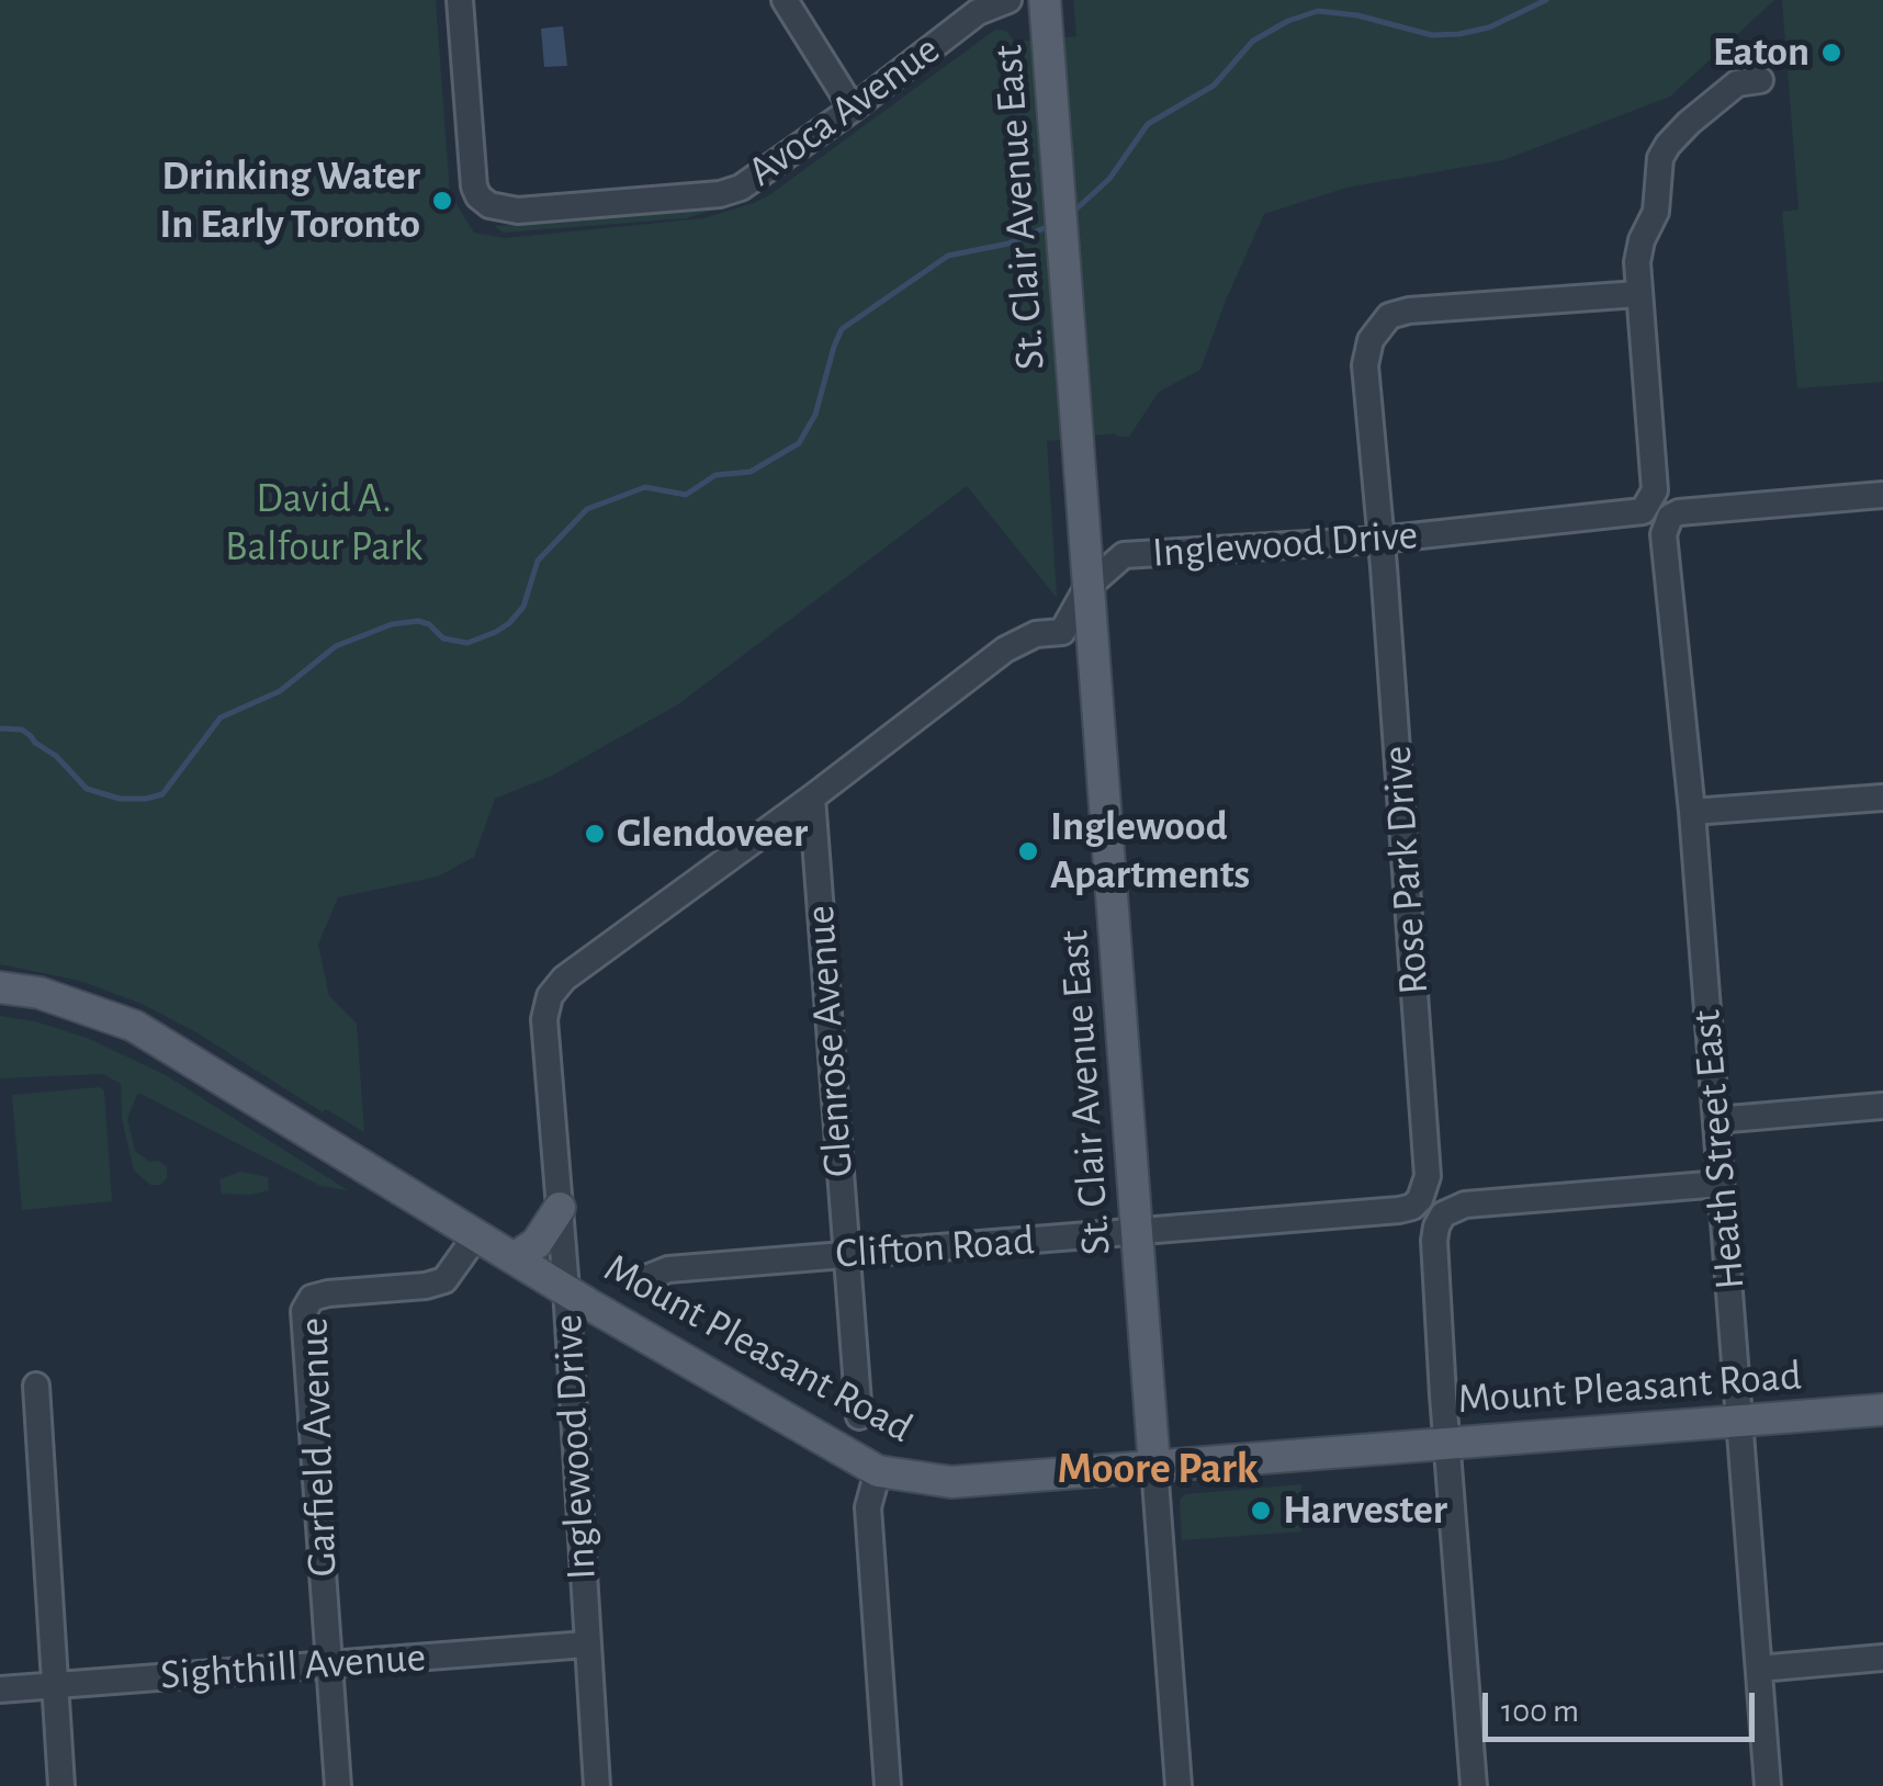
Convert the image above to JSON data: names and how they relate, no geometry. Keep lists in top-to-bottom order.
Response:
{
  "streets": {
    "main road": ["St. Clair Avenue East", "Mount Pleasant Road"],
    "street": [
      "Avoca Avenue",
      "Inglewood Drive",
      "Rose Park Drive",
      "Glenrose Avenue",
      "Heath Street East",
      "Clifton Road",
      "Garfield Avenue",
      "Sighthill Avenue"
    ]
  },
  "crossings": [
    ["St. Clair Avenue East", "Inglewood Drive"],
    ["St. Clair Avenue East", "Clifton Road"],
    ["St. Clair Avenue East", "Mount Pleasant Road"],
    ["Inglewood Drive", "Rose Park Drive"],
    ["Inglewood Drive", "Glenrose Avenue"],
    ["Inglewood Drive", "Heath Street East"],
    ["Inglewood Drive", "Mount Pleasant Road"],
    ["Inglewood Drive", "Sighthill Avenue"],
    ["Rose Park Drive", "Heath Street East"],
    ["Rose Park Drive", "Clifton Road"],
    ["Glenrose Avenue", "Clifton Road"],
    ["Heath Street East", "Mount Pleasant Road"],
    ["Mount Pleasant Road", "Garfield Avenue"],
    ["Garfield Avenue", "Sighthill Avenue"]
  ],
  "districts": ["Moore Park"],
  "parks": ["David A. Balfour Park"],
  "places": [
    "Eaton",
    "Drinking Water In Early Toronto",
    "Glendoveer",
    "Inglewood Apartments",
    "Harvester"
  ],
  "scale_bar": "100 m"
}
